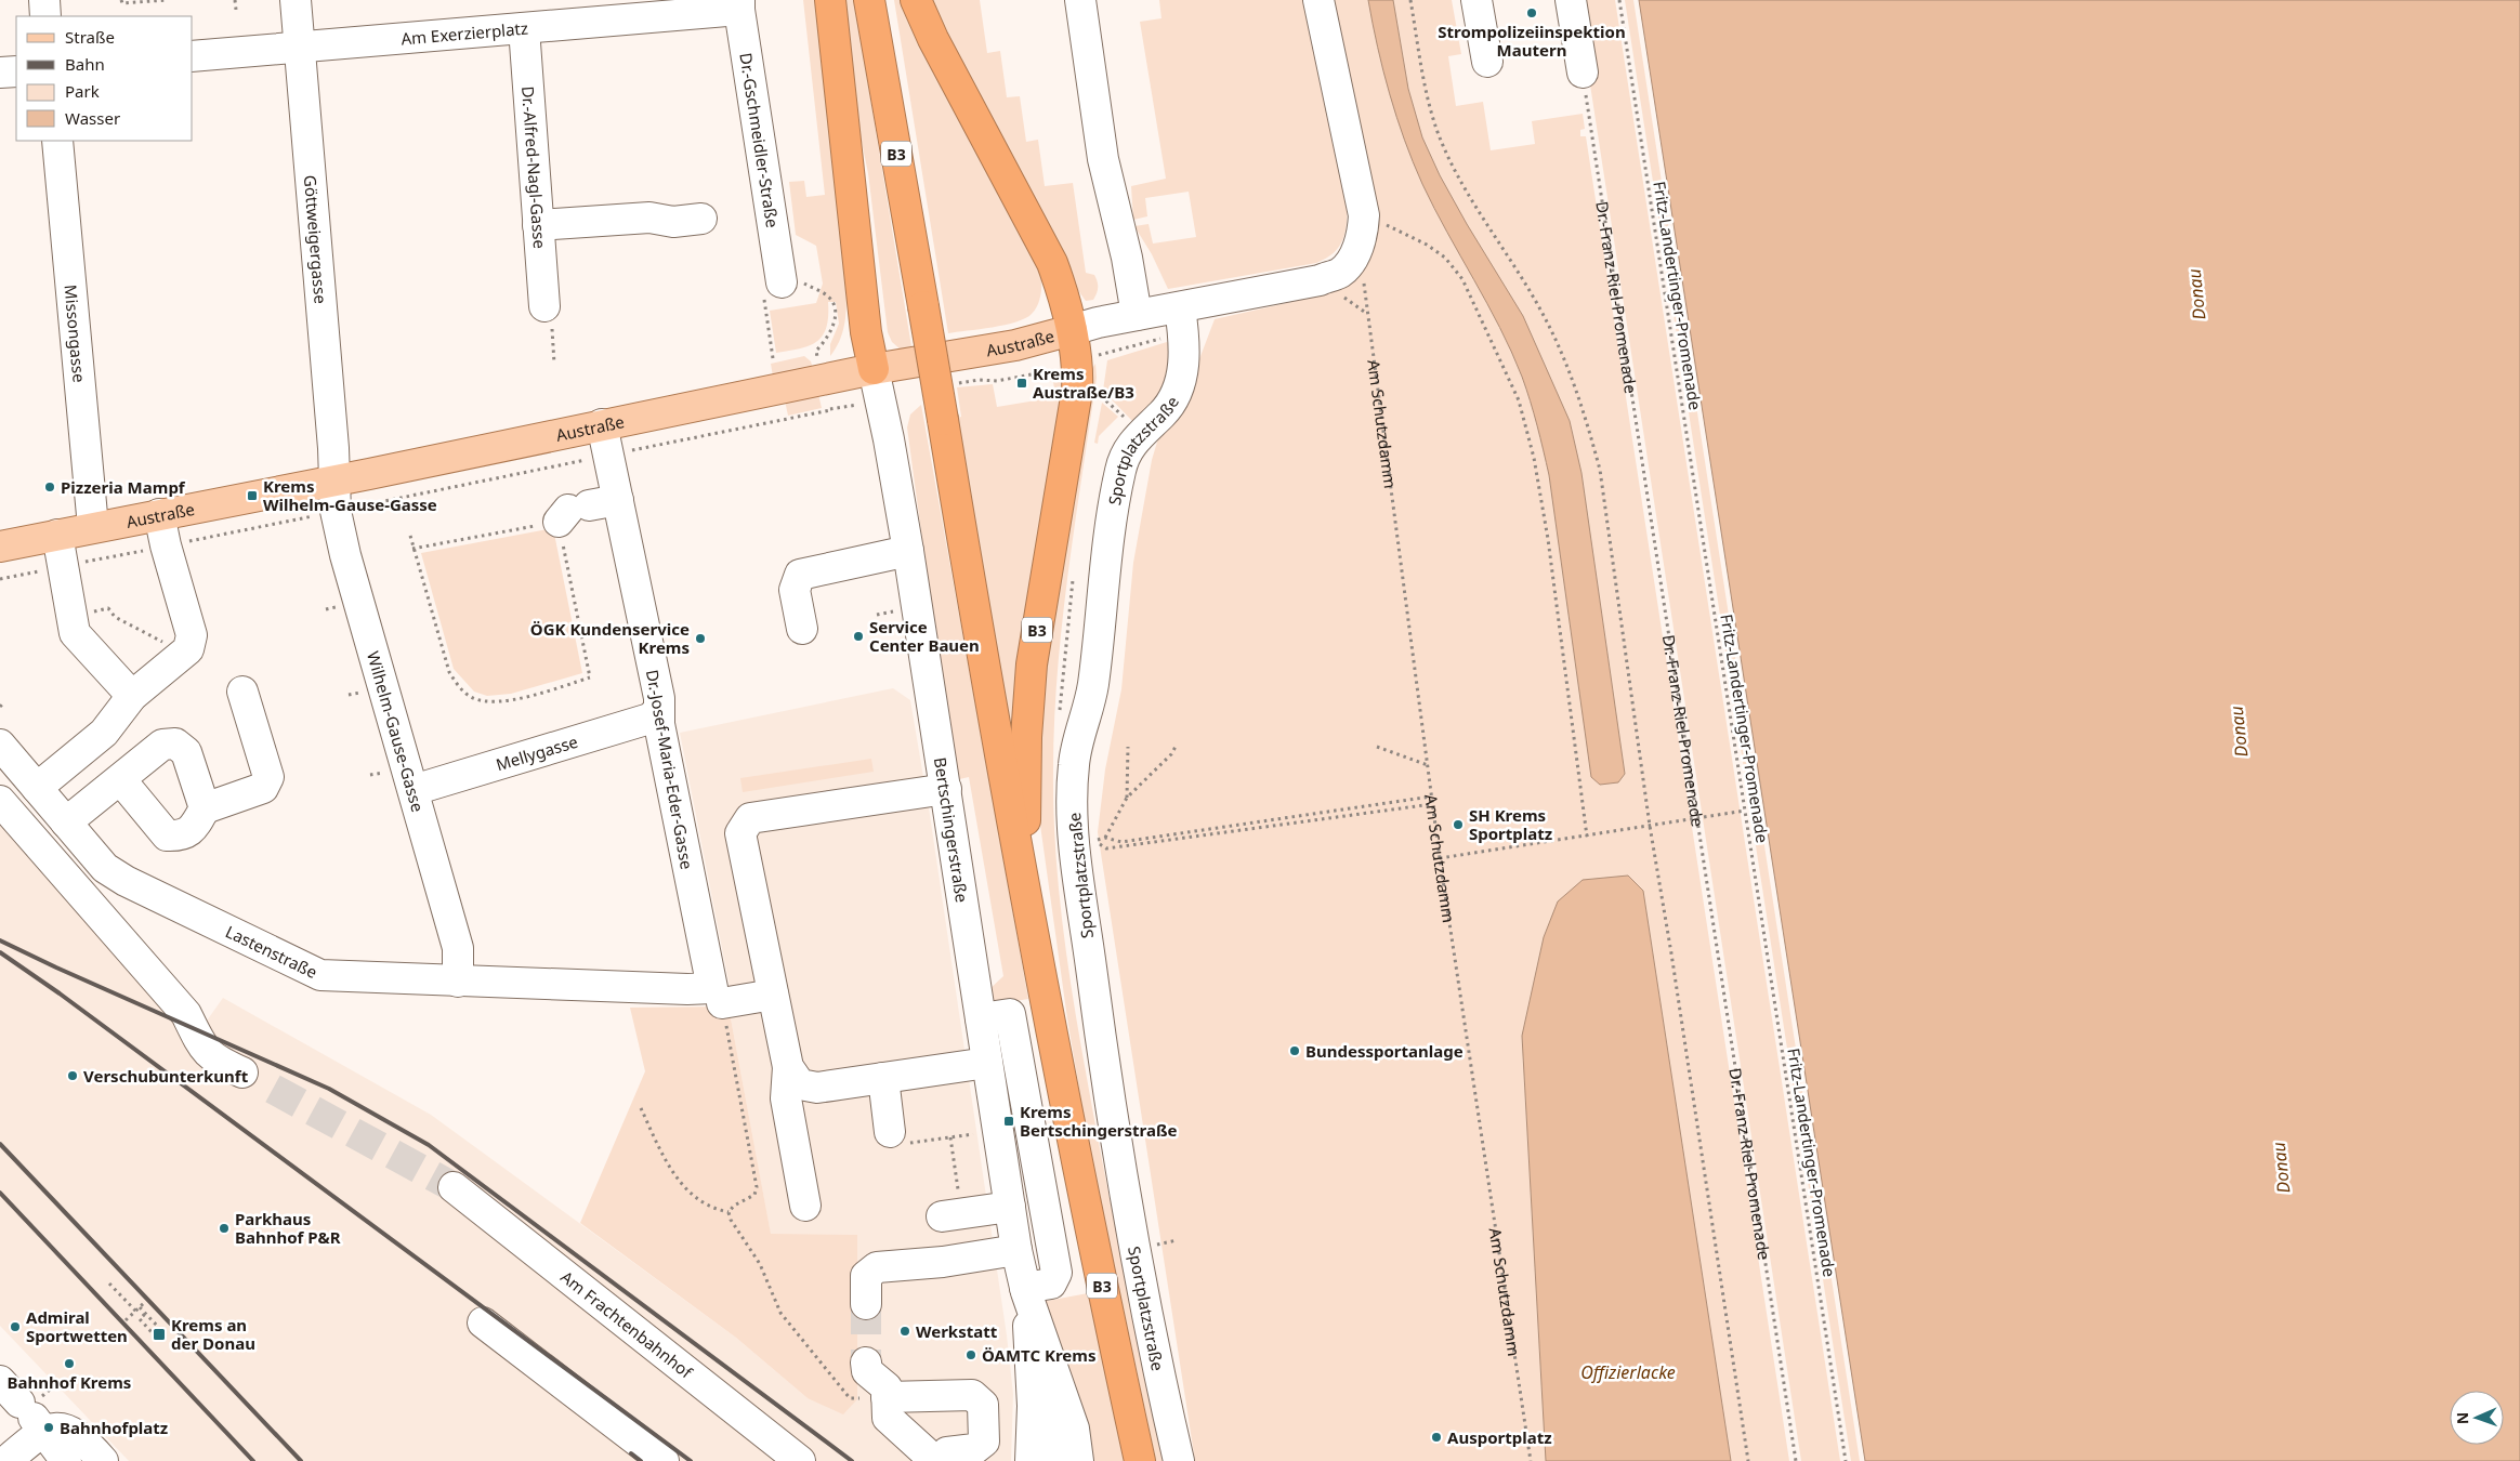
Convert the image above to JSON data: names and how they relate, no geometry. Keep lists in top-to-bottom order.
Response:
{
  "streets": {
    "highway": ["B3"],
    "main road": ["Austraße"],
    "street": [
      "Am Exerzierplatz",
      "Dr.-Gschmeidler-Straße",
      "Dr.-Alfred-Nagl-Gasse",
      "Göttweigergasse",
      "Missongasse",
      "Sportplatzstraße",
      "Wilhelm-Gause-Gasse",
      "Mellygasse",
      "Dr.-Josef-Maria-Eder-Gasse",
      "Bertschingerstraße",
      "Lastenstraße",
      "Am Frachtenbahnhof"
    ],
    "path": ["Fritz-Landertinger-Promenade", "Dr.-Franz-Riel-Promenade", "Am Schutzdamm"]
  },
  "crossings": [
    ["Am Exerzierplatz", "Dr.-Gschmeidler-Straße"],
    ["Am Exerzierplatz", "Dr.-Alfred-Nagl-Gasse"],
    ["Am Exerzierplatz", "Göttweigergasse"],
    ["B3", "Austraße"],
    ["Göttweigergasse", "Austraße"],
    ["Göttweigergasse", "Wilhelm-Gause-Gasse"],
    ["Missongasse", "Austraße"],
    ["Austraße", "Sportplatzstraße"],
    ["Austraße", "Wilhelm-Gause-Gasse"],
    ["Austraße", "Dr.-Josef-Maria-Eder-Gasse"],
    ["Austraße", "Bertschingerstraße"],
    ["Wilhelm-Gause-Gasse", "Mellygasse"],
    ["Wilhelm-Gause-Gasse", "Lastenstraße"],
    ["Mellygasse", "Dr.-Josef-Maria-Eder-Gasse"],
    ["Dr.-Josef-Maria-Eder-Gasse", "Lastenstraße"]
  ],
  "water": ["Donau", "Offizierlacke"],
  "places": {
    "other": [
      "Strompolizeiinspektion Mautern",
      "Pizzeria Mampf",
      "Service Center Bauen",
      "ÖGK Kundenservice Krems",
      "SH Krems Sportplatz",
      "Bundessportanlage",
      "Verschubunterkunft",
      "Parkhaus Bahnhof P&R",
      "Admiral Sportwetten",
      "Werkstatt",
      "ÖAMTC Krems",
      "Bahnhof Krems",
      "Bahnhofplatz",
      "Ausportplatz"
    ],
    "transit": [
      "Krems Austraße/B3",
      "Krems Wilhelm-Gause-Gasse",
      "Krems Bertschingerstraße",
      "Krems an der Donau"
    ]
  },
  "legend": [
    "Straße",
    "Bahn",
    "Park",
    "Wasser"
  ],
  "north": "left"
}
